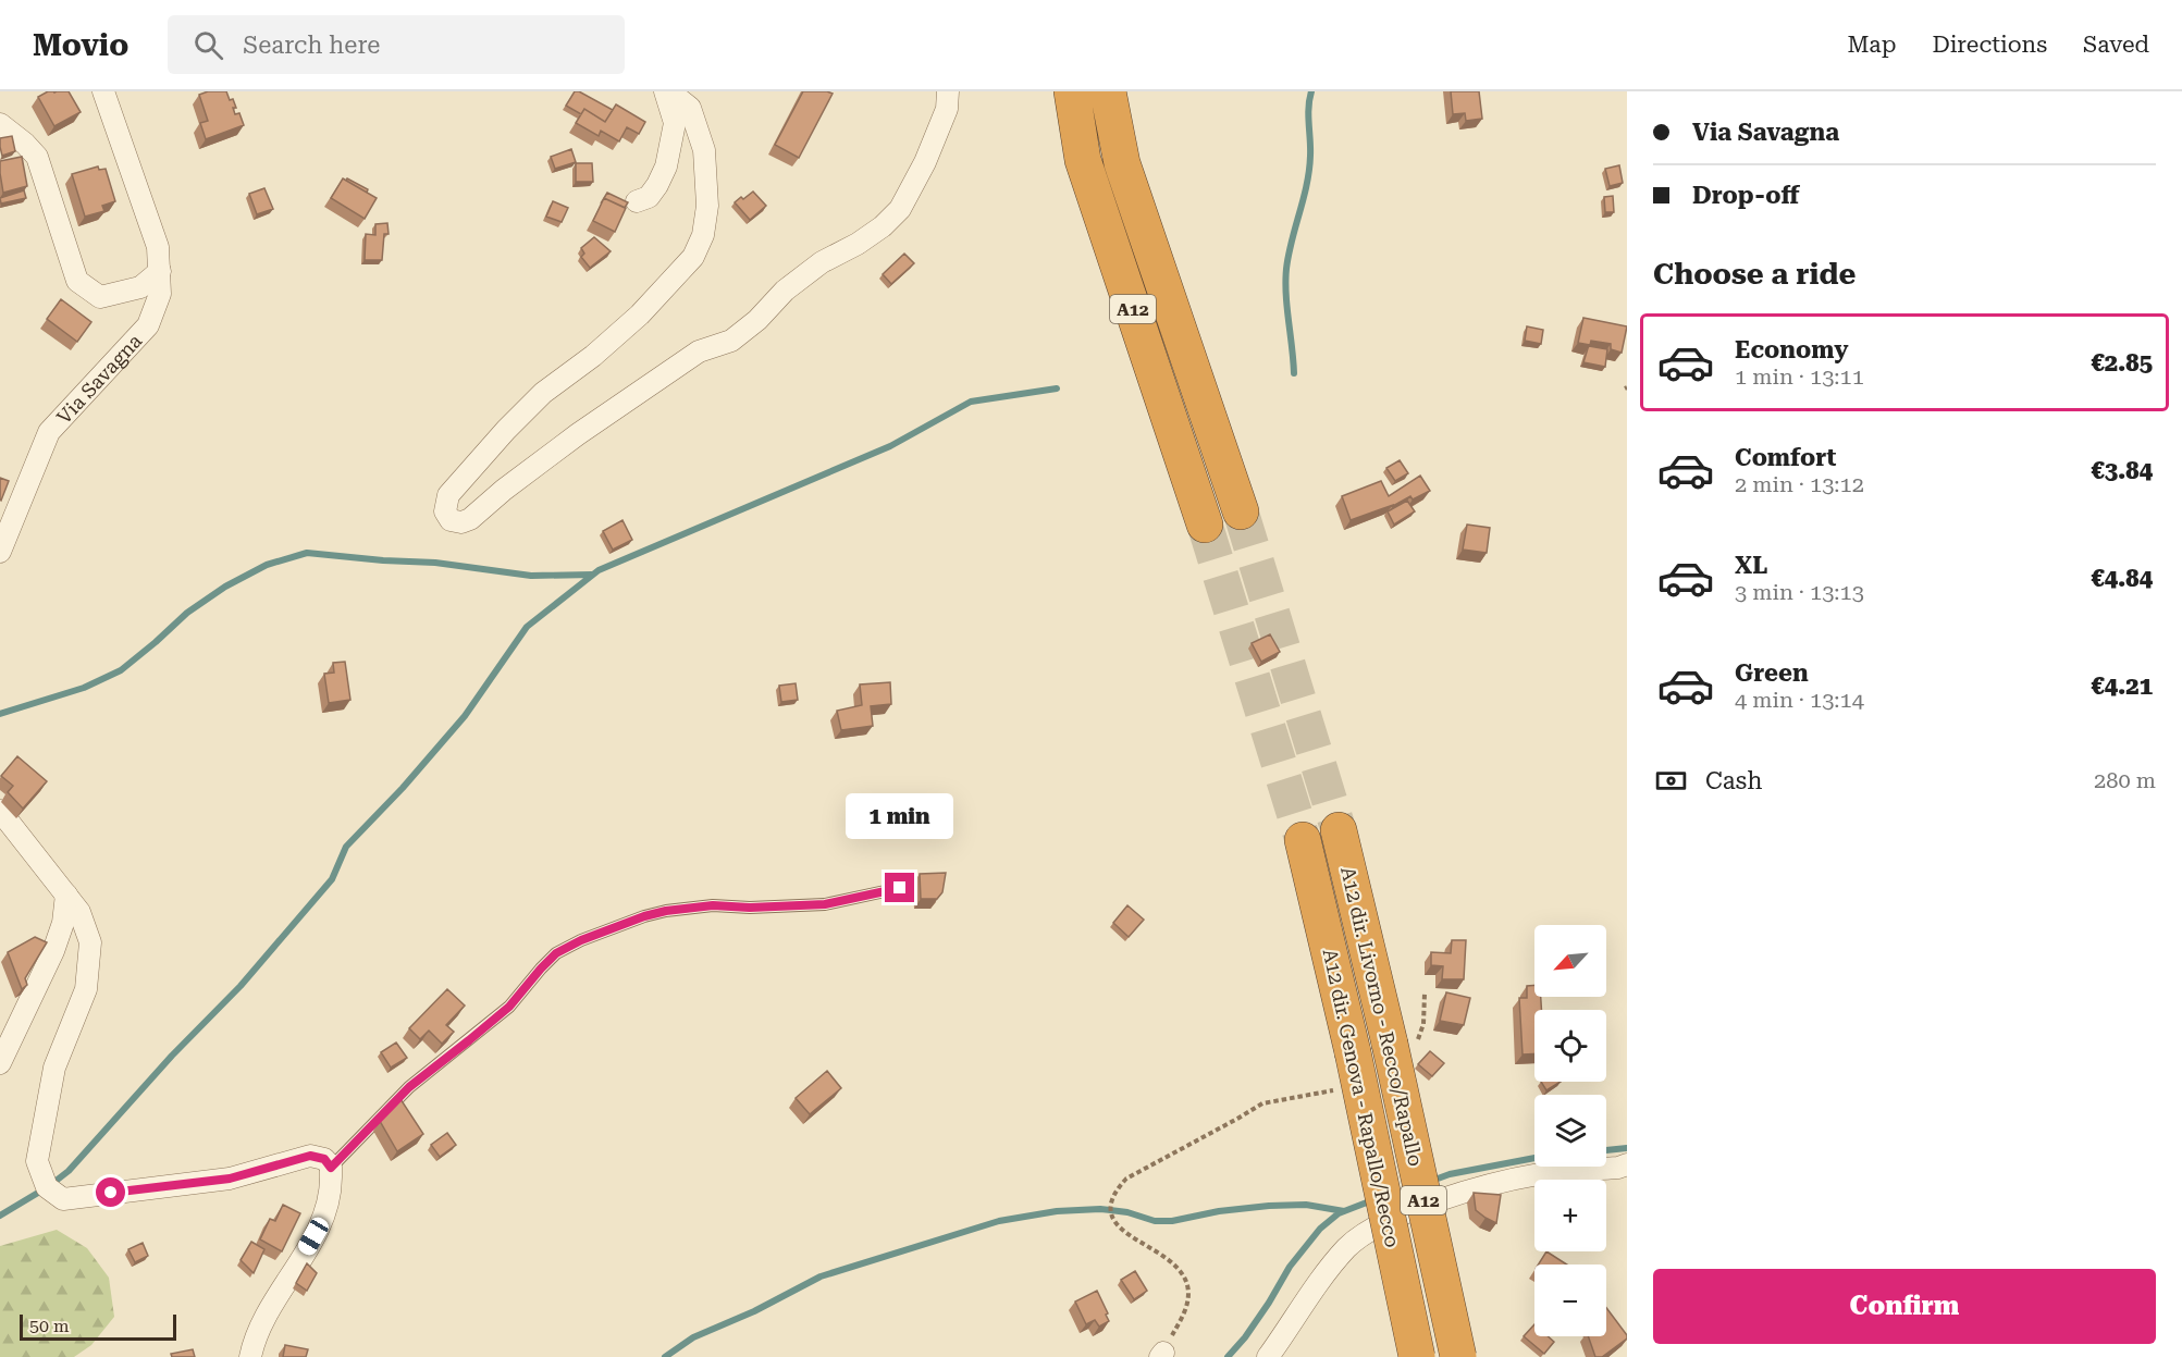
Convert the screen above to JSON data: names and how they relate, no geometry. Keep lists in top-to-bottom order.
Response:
{
  "streets": {
    "highway": ["A12", "A12 dir. Livorno - Recco/Rapallo", "A12 dir. Genova - Rapallo/Recco"],
    "street": ["Via Savagna"]
  },
  "scale_bar": "50 m",
  "north": "bottom left",
  "page": {
    "header": "Movio",
    "search": "Search here",
    "nav": ["Map", "Directions", "Saved"],
    "banner": ["Via Savagna", "Drop-off"],
    "heading": "Choose a ride",
    "list": [
      {
        "name": "Economy",
        "note": "1 min · 13:11",
        "value": "€2.85"
      },
      {
        "name": "Comfort",
        "note": "2 min · 13:12",
        "value": "€3.84"
      },
      {
        "name": "XL",
        "note": "3 min · 13:13",
        "value": "€4.84"
      },
      {
        "name": "Green",
        "note": "4 min · 13:14",
        "value": "€4.21"
      }
    ],
    "pay": ["Cash", "280 m"],
    "bubble": "1 min",
    "map_buttons": ["+", "−"],
    "buttons": "Confirm",
    "scale": "50 m"
  }
}
